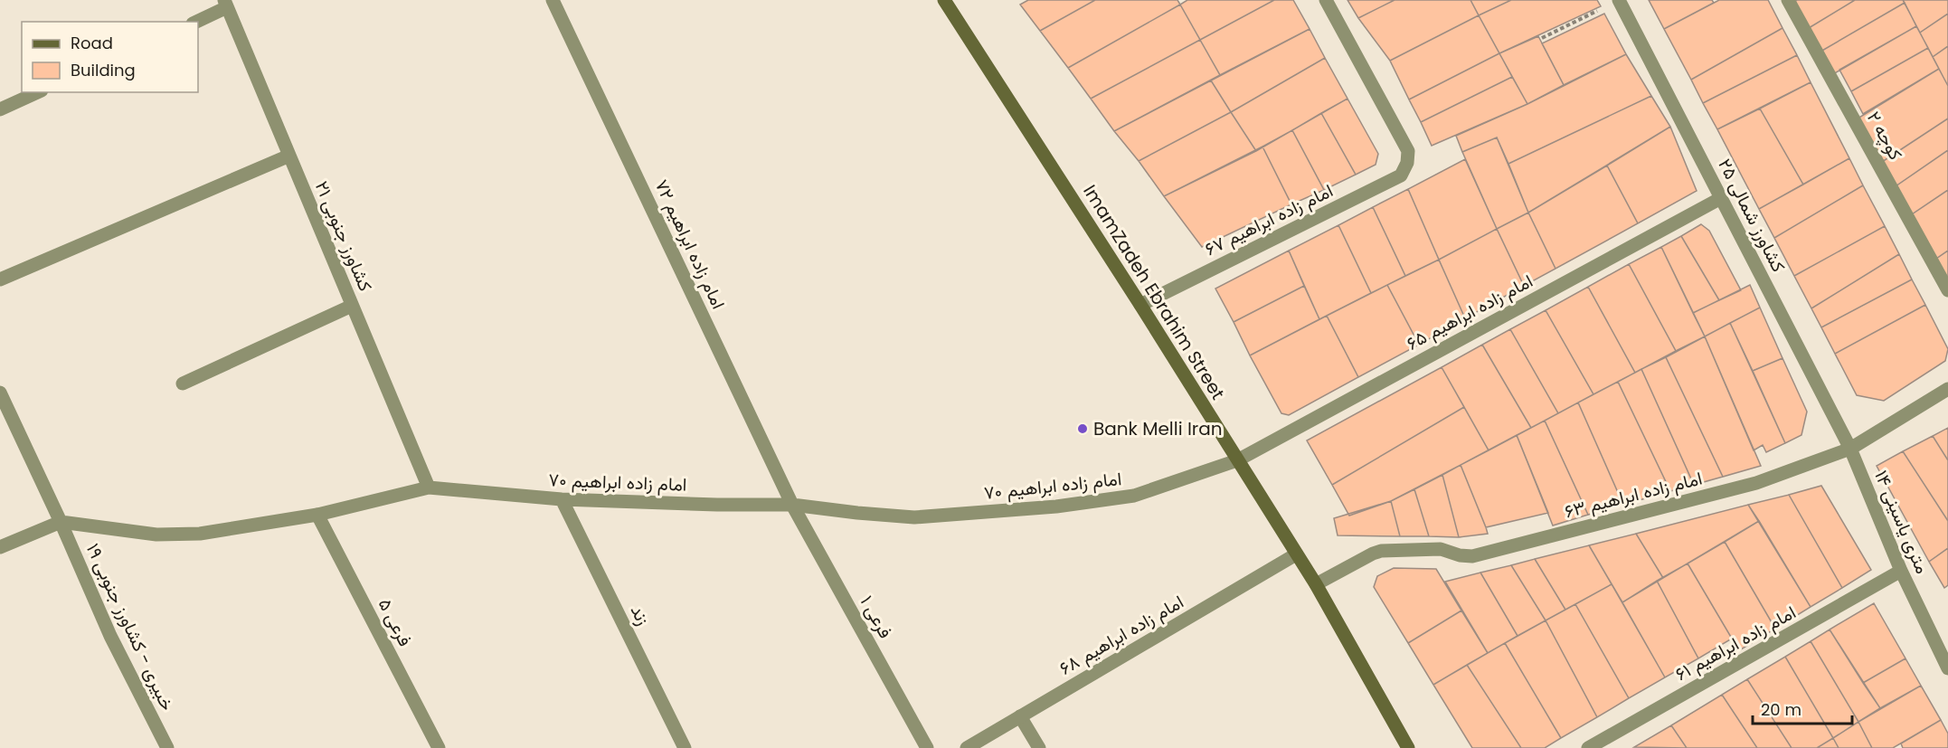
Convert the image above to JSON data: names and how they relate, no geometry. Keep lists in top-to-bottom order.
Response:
{
  "streets": {
    "main road": ["ImamZadeh Ebrahim Street"],
    "street": [
      "کوچه ۲",
      "کشاورز شمالی ۲۵",
      "امام زاده ابراهیم ۶۷",
      "کشاورز جنوبی ۲۱",
      "امام زاده ابراهیم ۷۲",
      "امام زاده ابراهیم ۶۵",
      "امام زاده ابراهیم ۷۰",
      "امام زاده ابراهیم ۶۳",
      "۱۴ متری یاسینی",
      "زند",
      "فرعی ۱",
      "فرعی ۵",
      "خبیری - کشاورز جنوبی ۱۹",
      "امام زاده ابراهیم ۶۸",
      "امام زاده ابراهیم ۶۱"
    ]
  },
  "crossings": [
    ["کشاورز شمالی ۲۵", "امام زاده ابراهیم ۶۵"],
    ["کشاورز شمالی ۲۵", "امام زاده ابراهیم ۶۳"],
    ["کشاورز شمالی ۲۵", "۱۴ متری یاسینی"],
    ["امام زاده ابراهیم ۶۷", "ImamZadeh Ebrahim Street"],
    ["کشاورز جنوبی ۲۱", "امام زاده ابراهیم ۷۰"],
    ["امام زاده ابراهیم ۷۲", "امام زاده ابراهیم ۷۰"],
    ["امام زاده ابراهیم ۷۲", "فرعی ۱"],
    ["ImamZadeh Ebrahim Street", "امام زاده ابراهیم ۶۵"],
    ["ImamZadeh Ebrahim Street", "امام زاده ابراهیم ۷۰"],
    ["ImamZadeh Ebrahim Street", "امام زاده ابراهیم ۶۳"],
    ["ImamZadeh Ebrahim Street", "امام زاده ابراهیم ۶۸"],
    ["امام زاده ابراهیم ۶۵", "امام زاده ابراهیم ۷۰"],
    ["امام زاده ابراهیم ۷۰", "زند"],
    ["امام زاده ابراهیم ۷۰", "فرعی ۱"],
    ["امام زاده ابراهیم ۷۰", "فرعی ۵"],
    ["امام زاده ابراهیم ۷۰", "خبیری - کشاورز جنوبی ۱۹"],
    ["امام زاده ابراهیم ۶۳", "۱۴ متری یاسینی"],
    ["۱۴ متری یاسینی", "امام زاده ابراهیم ۶۱"]
  ],
  "places": ["Bank Melli Iran"],
  "legend": ["Road", "Building"],
  "scale_bar": "20 m"
}
